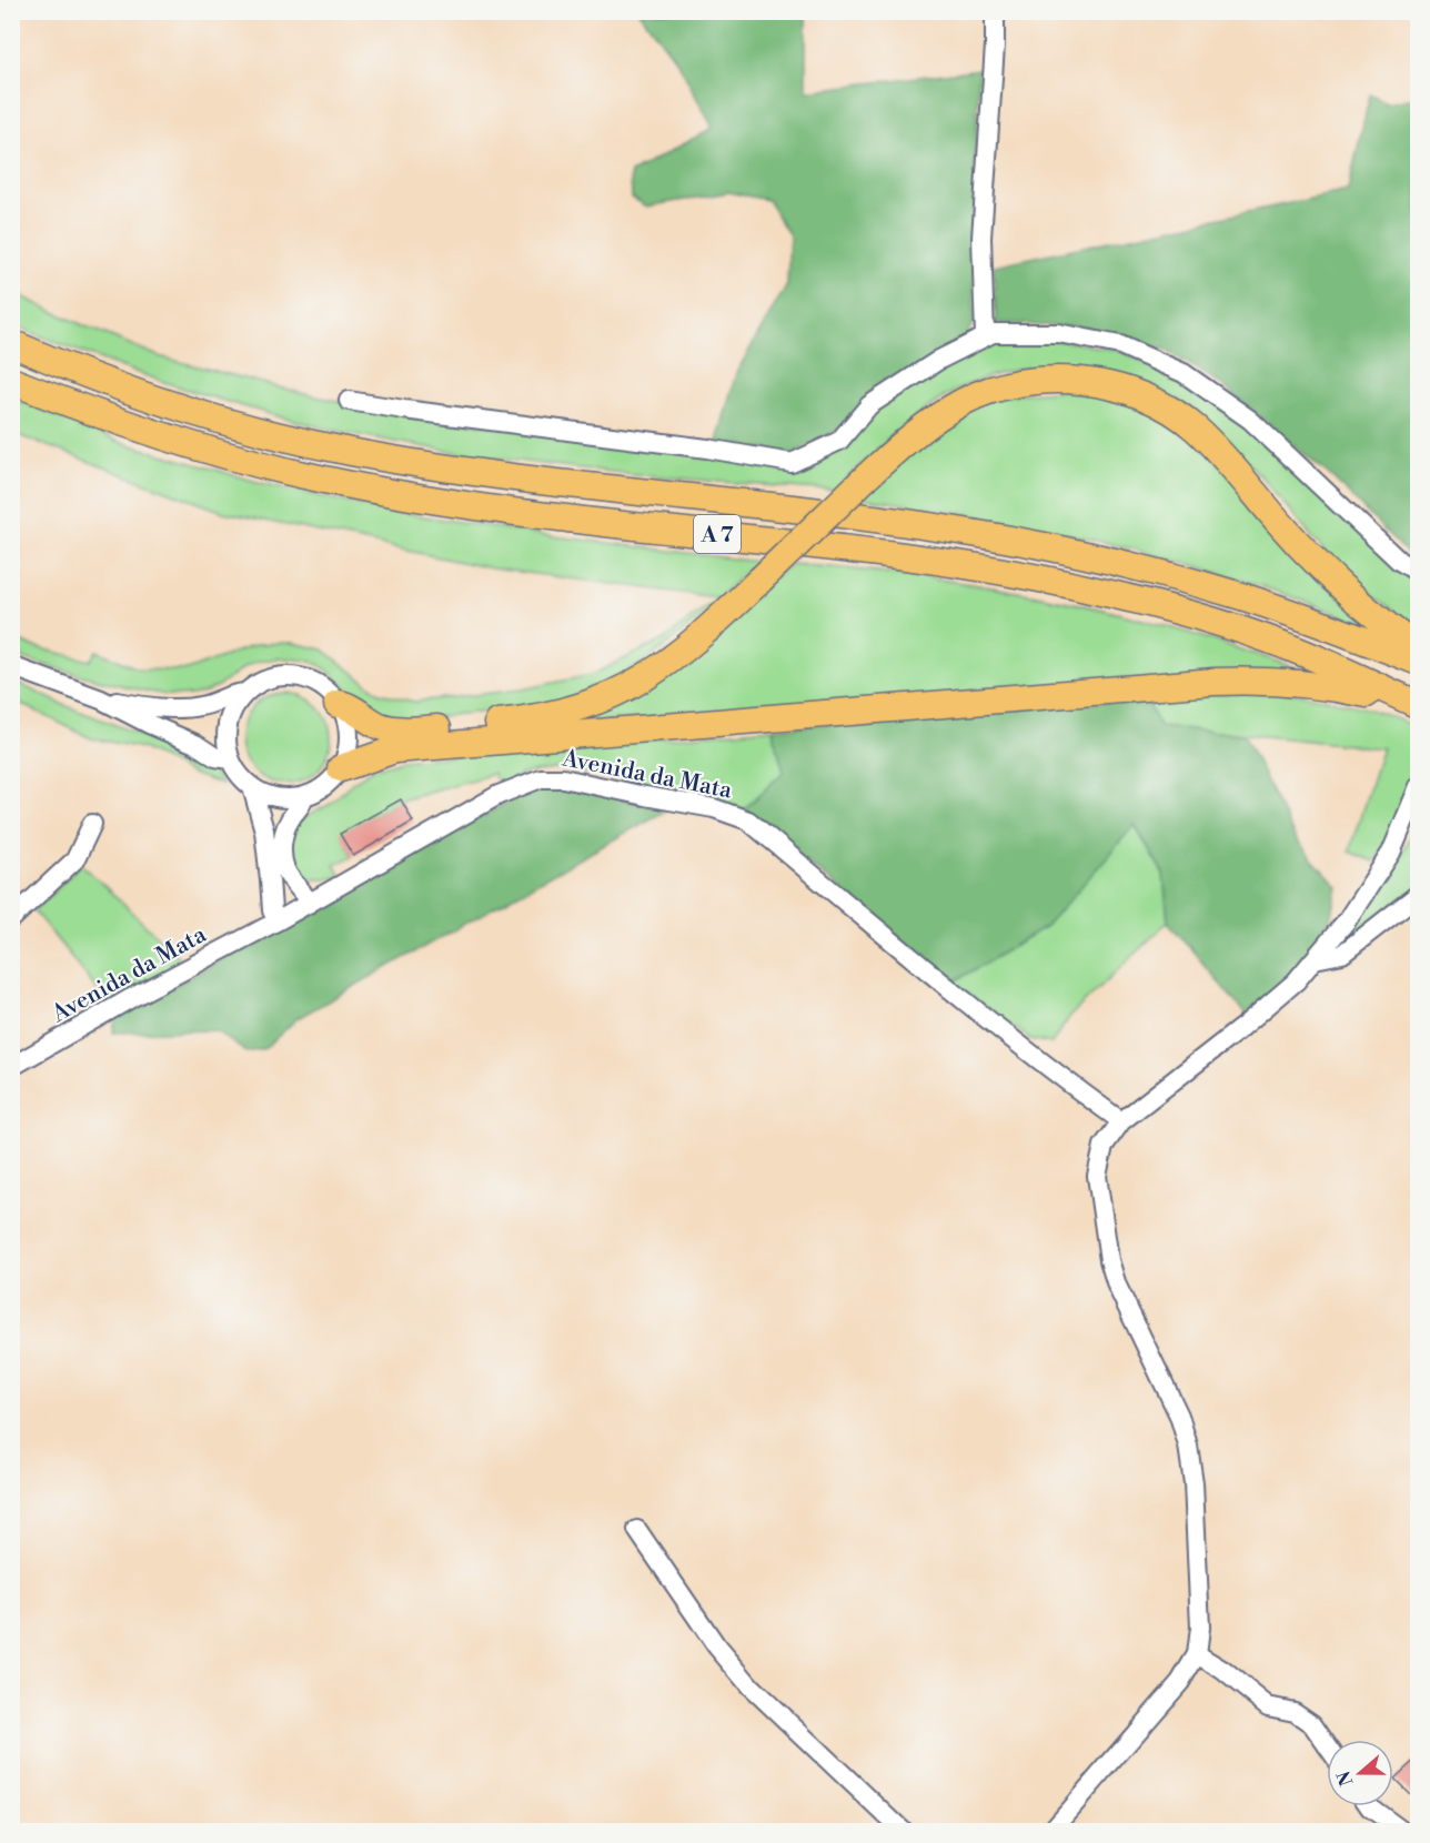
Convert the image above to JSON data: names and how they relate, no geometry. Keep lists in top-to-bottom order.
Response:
{
  "streets": {
    "highway": ["A 7"],
    "street": ["Avenida da Mata"]
  },
  "north": "left"
}
